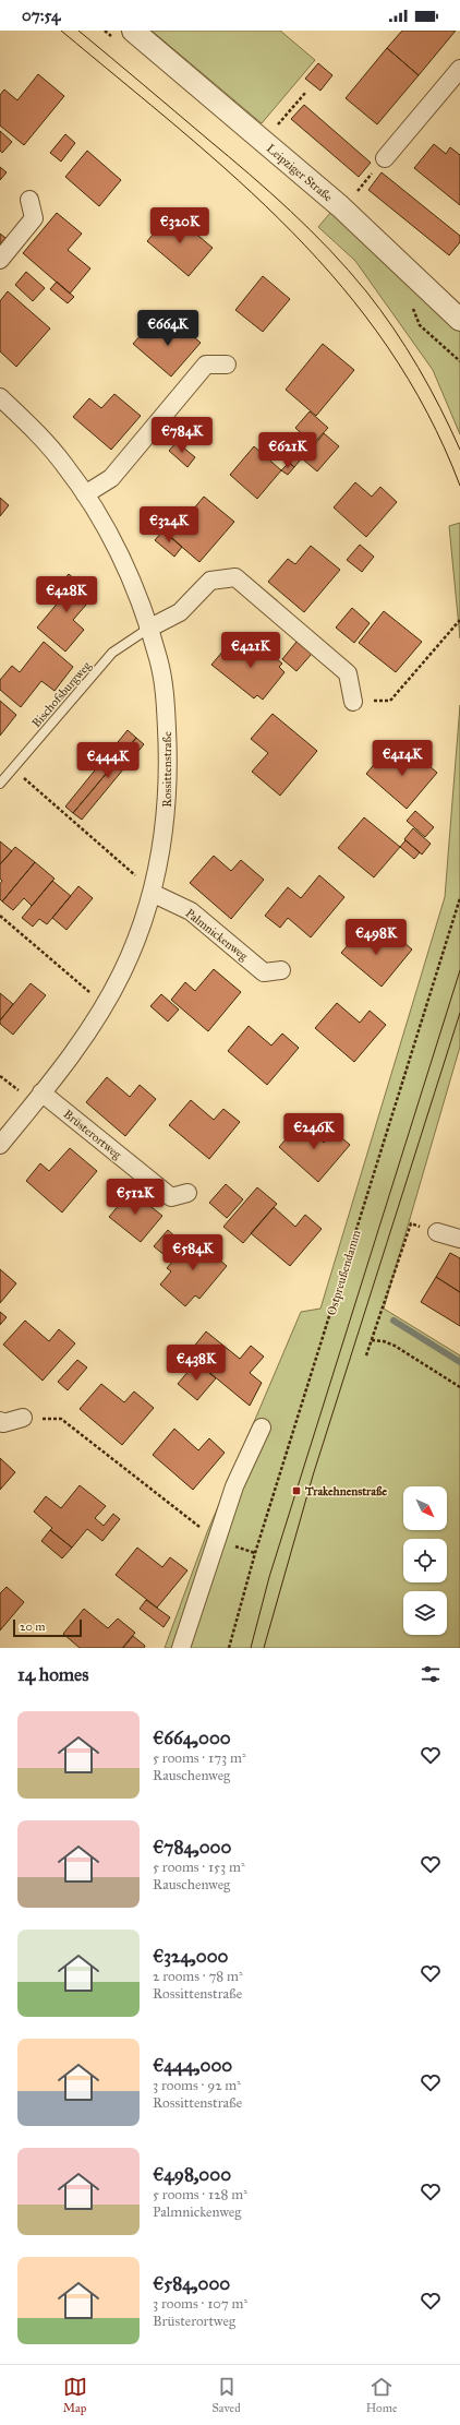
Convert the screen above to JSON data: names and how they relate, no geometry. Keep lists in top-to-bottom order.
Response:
{
  "streets": {
    "street": [
      "Leipziger Straße",
      "Rossittenstraße",
      "Palmnickenweg",
      "Brüsterortweg"
    ],
    "lane": ["Bischofsburgweg"],
    "path": ["Ostpreußendamm"]
  },
  "crossings": [
    ["Bischofsburgweg", "Rossittenstraße"],
    ["Rossittenstraße", "Palmnickenweg"],
    ["Rossittenstraße", "Brüsterortweg"]
  ],
  "places": {
    "transit": ["Trakehnenstraße"]
  },
  "scale_bar": "20 m",
  "north": "bottom right",
  "page": {
    "status": "07:54",
    "price": [
      "€320K",
      "€664K",
      "€784K",
      "€621K",
      "€324K",
      "€428K",
      "€421K",
      "€414K",
      "€444K",
      "€498K",
      "€246K",
      "€512K",
      "€584K",
      "€438K"
    ],
    "scale": "20 m",
    "heading": "14 homes",
    "list": [
      {
        "name": "€664,000",
        "note": "5 rooms · 173 m² · Rauschenweg"
      },
      {
        "name": "€784,000",
        "note": "5 rooms · 153 m² · Rauschenweg"
      },
      {
        "name": "€324,000",
        "note": "2 rooms · 78 m² · Rossittenstraße"
      },
      {
        "name": "€444,000",
        "note": "3 rooms · 92 m² · Rossittenstraße"
      },
      {
        "name": "€498,000",
        "note": "5 rooms · 128 m² · Palmnickenweg"
      },
      {
        "name": "€584,000",
        "note": "3 rooms · 107 m² · Brüsterortweg"
      }
    ],
    "tabs": ["Map", "Saved", "Home"]
  }
}
